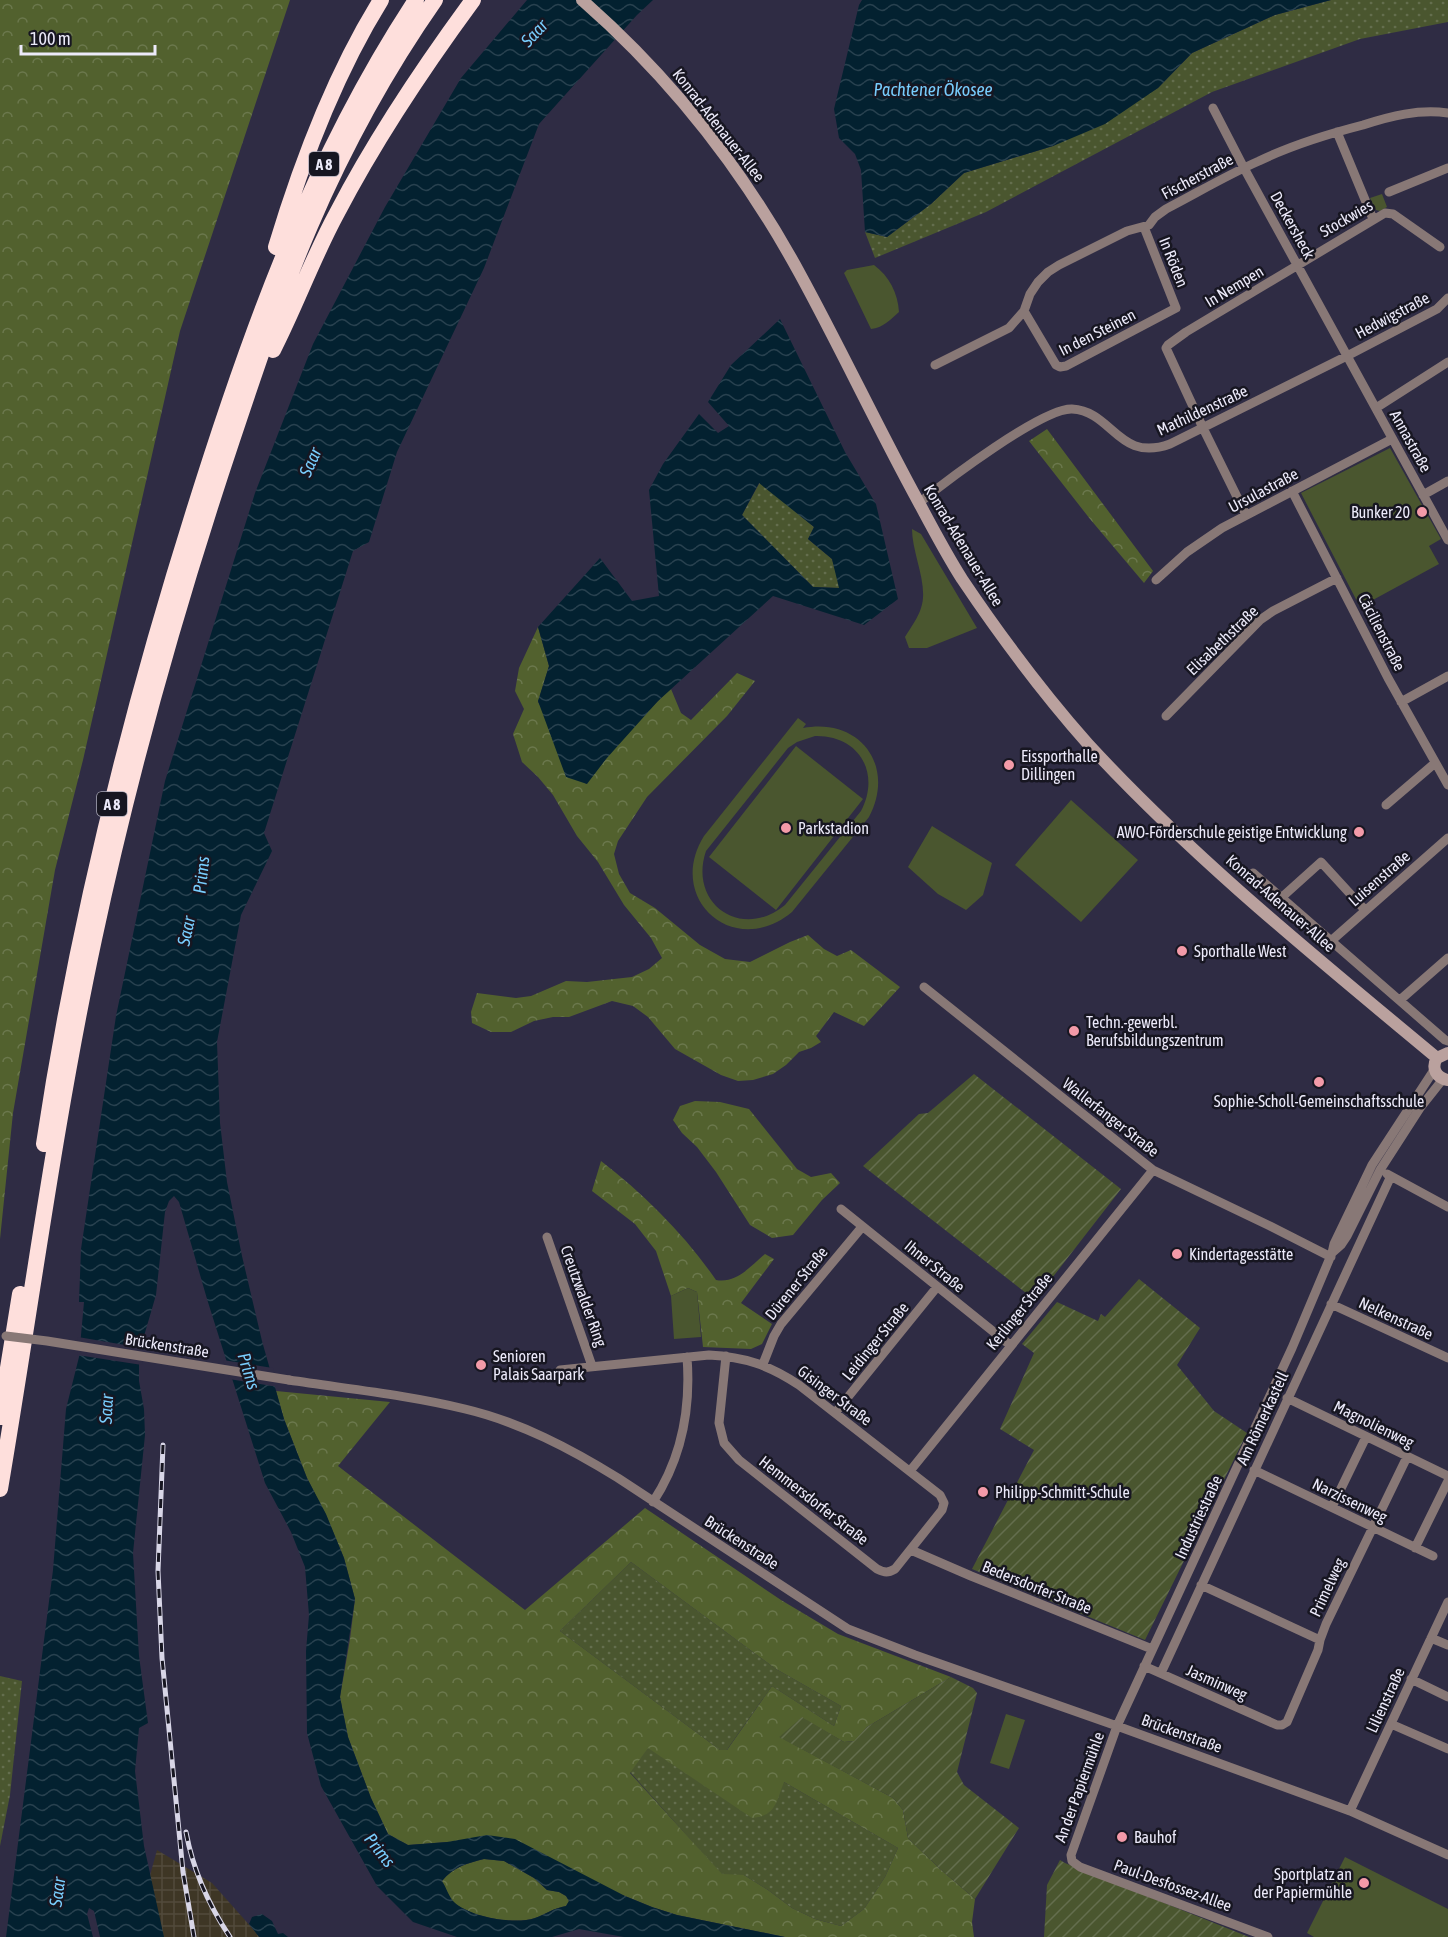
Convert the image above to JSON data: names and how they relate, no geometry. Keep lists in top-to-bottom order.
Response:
{
  "streets": {
    "highway": ["A 8"],
    "street": [
      "Konrad-Adenauer-Allee",
      "Fischerstraße",
      "Stockwies",
      "Deckersheck",
      "In Röden",
      "In Nempen",
      "Hedwigstraße",
      "In den Steinen",
      "Mathildenstraße",
      "Annastraße",
      "Ursulastraße",
      "Cäcilienstraße",
      "Elisabethstraße",
      "Luisenstraße",
      "Wallerfanger Straße",
      "Ihner Straße",
      "Dürener Straße",
      "Creutzwalder Ring",
      "Kerlinger Straße",
      "Nelkenstraße",
      "Leidinger Straße",
      "Brückenstraße",
      "Gisinger Straße",
      "Am Römerkastell",
      "Magnolienweg",
      "Hemmersdorfer Straße",
      "Narzissenweg",
      "Industriestraße",
      "Bedersdorfer Straße",
      "Primelweg",
      "Jasminweg",
      "Lilienstraße",
      "An der Papiermühle",
      "Paul-Desfossez-Allee"
    ]
  },
  "crossings": [
    ["Konrad-Adenauer-Allee", "Mathildenstraße"],
    ["Konrad-Adenauer-Allee", "Industriestraße"],
    ["Fischerstraße", "Deckersheck"],
    ["Fischerstraße", "In Röden"],
    ["Fischerstraße", "In den Steinen"],
    ["Stockwies", "Deckersheck"],
    ["Stockwies", "In Nempen"],
    ["Deckersheck", "In Nempen"],
    ["Deckersheck", "Hedwigstraße"],
    ["Deckersheck", "Mathildenstraße"],
    ["Deckersheck", "Annastraße"],
    ["In Röden", "In den Steinen"],
    ["In Nempen", "Mathildenstraße"],
    ["Hedwigstraße", "Mathildenstraße"],
    ["Hedwigstraße", "Annastraße"],
    ["Mathildenstraße", "Annastraße"],
    ["Annastraße", "Ursulastraße"],
    ["Ursulastraße", "Cäcilienstraße"],
    ["Cäcilienstraße", "Elisabethstraße"],
    ["Wallerfanger Straße", "Kerlinger Straße"],
    ["Wallerfanger Straße", "Industriestraße"],
    ["Ihner Straße", "Dürener Straße"],
    ["Ihner Straße", "Kerlinger Straße"],
    ["Ihner Straße", "Leidinger Straße"],
    ["Dürener Straße", "Gisinger Straße"],
    ["Creutzwalder Ring", "Gisinger Straße"],
    ["Kerlinger Straße", "Gisinger Straße"],
    ["Nelkenstraße", "Am Römerkastell"],
    ["Leidinger Straße", "Gisinger Straße"],
    ["Brückenstraße", "Industriestraße"],
    ["Brückenstraße", "Lilienstraße"],
    ["Brückenstraße", "An der Papiermühle"],
    ["Gisinger Straße", "Hemmersdorfer Straße"],
    ["Am Römerkastell", "Magnolienweg"],
    ["Am Römerkastell", "Narzissenweg"],
    ["Am Römerkastell", "Jasminweg"],
    ["Magnolienweg", "Primelweg"],
    ["Hemmersdorfer Straße", "Bedersdorfer Straße"],
    ["Narzissenweg", "Primelweg"],
    ["Industriestraße", "Bedersdorfer Straße"],
    ["Industriestraße", "Jasminweg"],
    ["Industriestraße", "An der Papiermühle"],
    ["Primelweg", "Jasminweg"],
    ["An der Papiermühle", "Paul-Desfossez-Allee"]
  ],
  "water": ["Saar", "Pachtener Ökosee", "Prims"],
  "places": [
    "Bunker 20",
    "Eissporthalle Dillingen",
    "Parkstadion",
    "AWO-Förderschule geistige Entwicklung",
    "Sporthalle West",
    "Techn.-gewerbl. Berufsbildungszentrum",
    "Sophie-Scholl-Gemeinschaftsschule",
    "Kindertagesstätte",
    "Senioren Palais Saarpark",
    "Philipp-Schmitt-Schule",
    "Bauhof",
    "Sportplatz an der Papiermühle"
  ],
  "scale_bar": "100 m"
}
